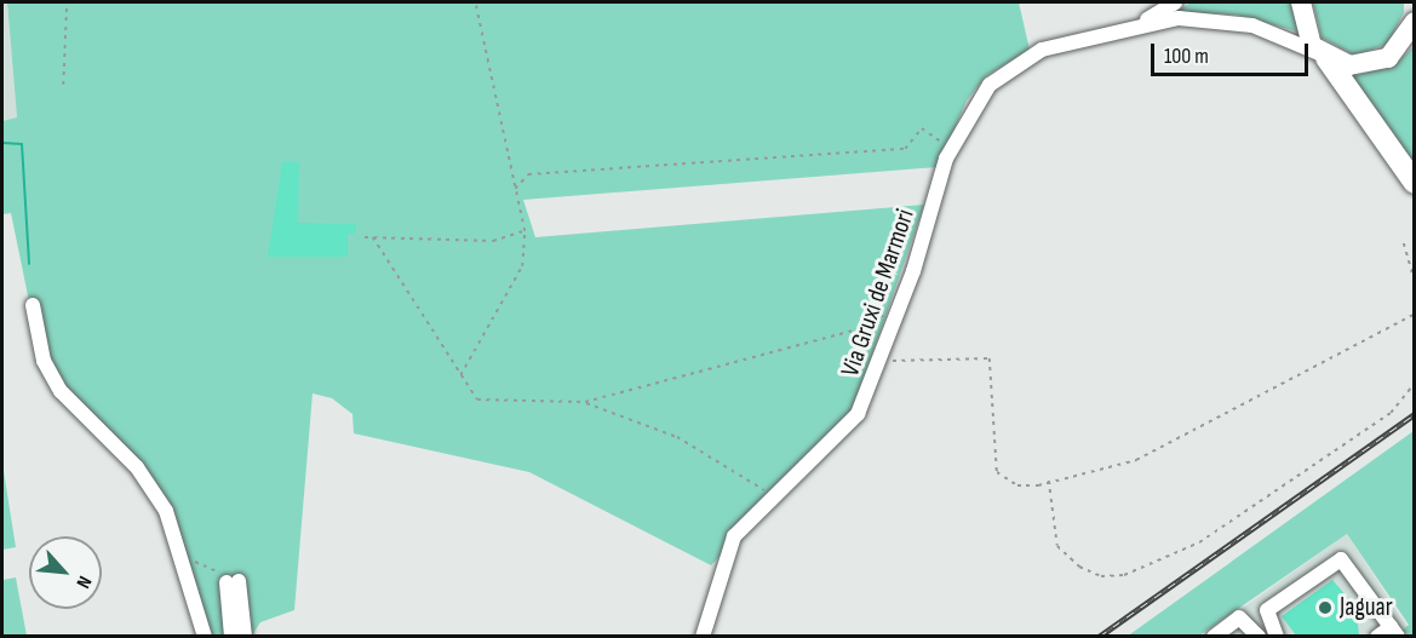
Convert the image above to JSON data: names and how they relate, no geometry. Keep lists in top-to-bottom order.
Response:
{
  "streets": {
    "street": ["Via Gruxi de Marmori"]
  },
  "places": ["Jaguar"],
  "scale_bar": "100 m",
  "north": "bottom right"
}
